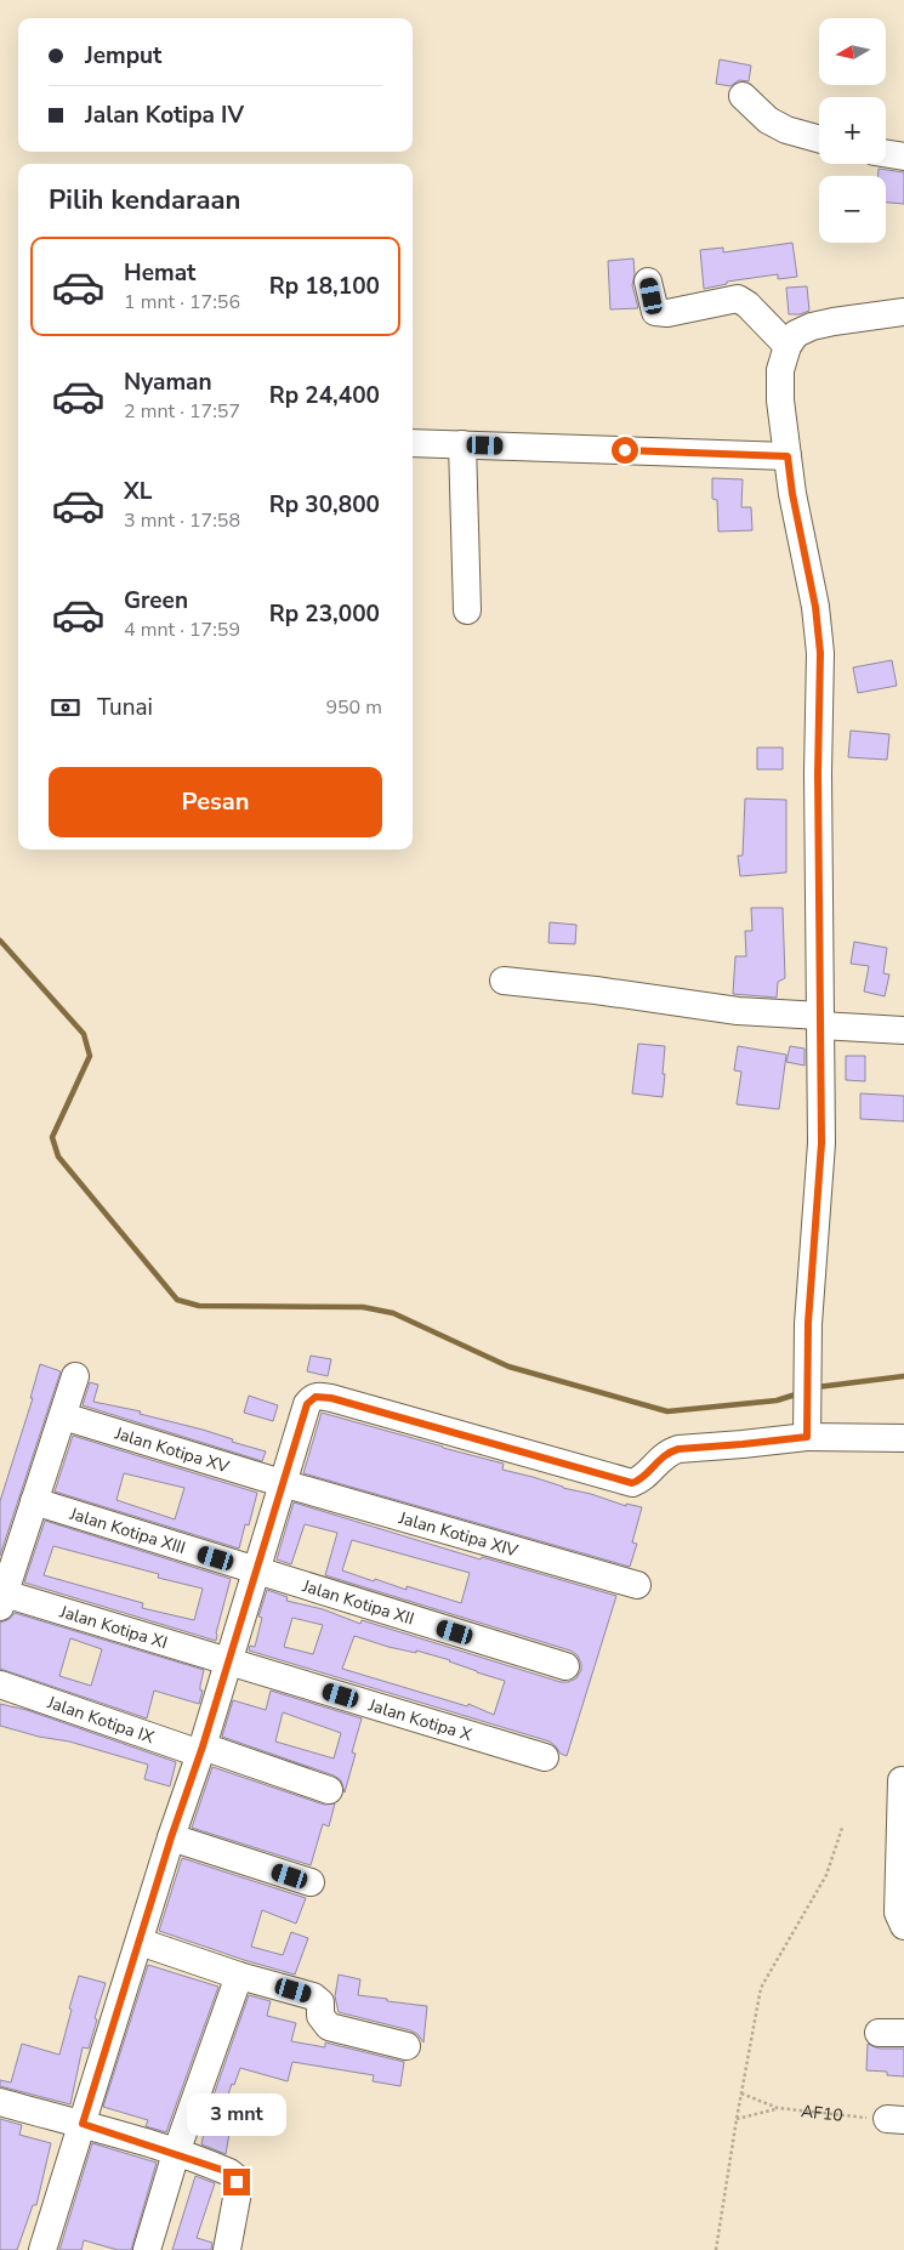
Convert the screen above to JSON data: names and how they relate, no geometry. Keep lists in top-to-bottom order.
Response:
{
  "streets": {
    "street": [
      "Jalan Kotipa XV",
      "Jalan Kotipa XIII",
      "Jalan Kotipa XIV",
      "Jalan Kotipa XII",
      "Jalan Kotipa XI",
      "Jalan Kotipa IX",
      "Jalan Kotipa X"
    ],
    "path": ["AF10"]
  },
  "crossings": [
    ["Jalan Kotipa XV", "Jalan Kotipa XIV"],
    ["Jalan Kotipa XIII", "Jalan Kotipa XII"],
    ["Jalan Kotipa XI", "Jalan Kotipa X"]
  ],
  "north": "left",
  "page": {
    "map_buttons": ["+", "−"],
    "banner": ["Jemput", "Jalan Kotipa IV"],
    "heading": "Pilih kendaraan",
    "list": [
      {
        "name": "Hemat",
        "note": "1 mnt · 17:56",
        "value": "Rp 18,100"
      },
      {
        "name": "Nyaman",
        "note": "2 mnt · 17:57",
        "value": "Rp 24,400"
      },
      {
        "name": "XL",
        "note": "3 mnt · 17:58",
        "value": "Rp 30,800"
      },
      {
        "name": "Green",
        "note": "4 mnt · 17:59",
        "value": "Rp 23,000"
      }
    ],
    "pay": ["Tunai", "950 m"],
    "buttons": "Pesan",
    "bubble": "3 mnt"
  }
}
